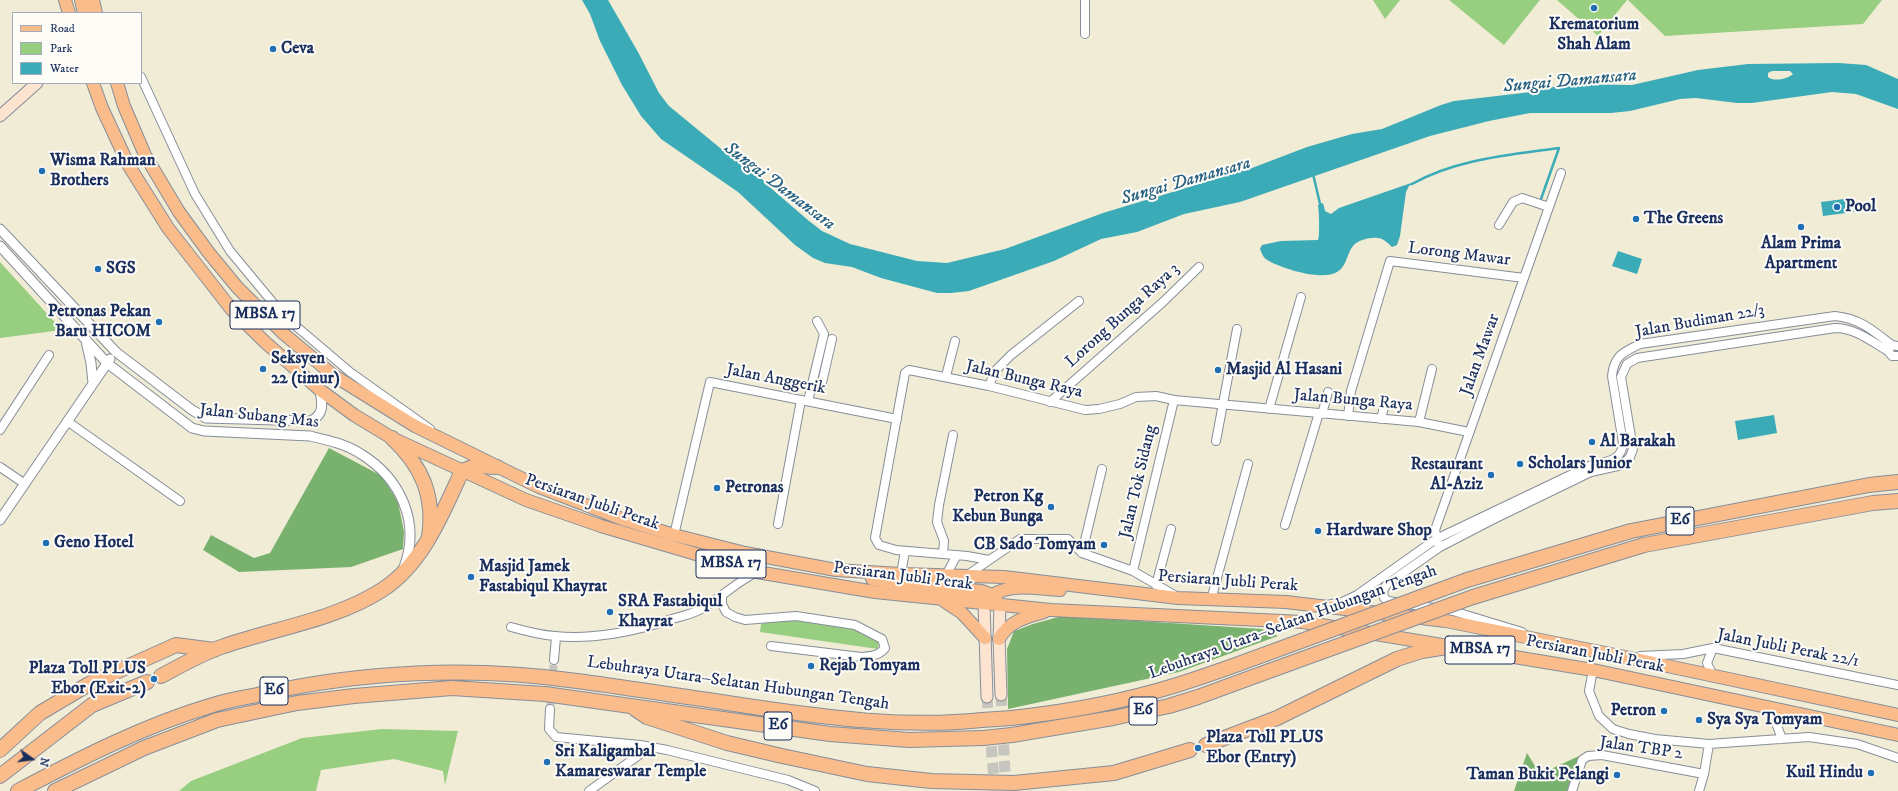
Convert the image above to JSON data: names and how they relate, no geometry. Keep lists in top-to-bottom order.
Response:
{
  "streets": {
    "highway": ["E6", "Lebuhraya Utara–Selatan Hubungan Tengah"],
    "main road": ["MBSA 17", "Persiaran Jubli Perak"],
    "street": [
      "Lorong Mawar",
      "Lorong Bunga Raya 3",
      "Jalan Budiman 22/3",
      "Jalan Mawar",
      "Jalan Anggerik",
      "Jalan Bunga Raya",
      "Jalan Subang Mas",
      "Jalan Tok Sidang",
      "Jalan Jubli Perak 22/1",
      "Jalan TBP 2"
    ]
  },
  "crossings": [
    ["Lorong Mawar", "Jalan Mawar"],
    ["Lorong Mawar", "Jalan Bunga Raya"],
    ["Lorong Bunga Raya 3", "Jalan Bunga Raya"],
    ["Jalan Budiman 22/3", "Jalan Mawar"],
    ["Jalan Budiman 22/3", "Persiaran Jubli Perak"],
    ["Jalan Mawar", "Jalan Bunga Raya"],
    ["Jalan Anggerik", "Jalan Bunga Raya"],
    ["Jalan Anggerik", "Persiaran Jubli Perak"],
    ["Jalan Bunga Raya", "Jalan Tok Sidang"],
    ["Jalan Subang Mas", "Persiaran Jubli Perak"],
    ["Persiaran Jubli Perak", "Jalan Jubli Perak 22/1"]
  ],
  "water": ["Sungai Damansara"],
  "places": [
    "Krematorium Shah Alam",
    "Ceva",
    "Wisma Rahman Brothers",
    "Pool",
    "The Greens",
    "Alam Prima Apartment",
    "SGS",
    "Petronas Pekan Baru HICOM",
    "Seksyen 22 (timur)",
    "Masjid Al Hasani",
    "Al Barakah",
    "Scholars Junior",
    "Restaurant Al-Aziz",
    "Petronas",
    "Petron Kg Kebun Bunga",
    "Hardware Shop",
    "Geno Hotel",
    "CB Sado Tomyam",
    "Masjid Jamek Fastabiqul Khayrat",
    "SRA Fastabiqul Khayrat",
    "Rejab Tomyam",
    "Plaza Toll PLUS Ebor (Exit-2)",
    "Petron",
    "Sya Sya Tomyam",
    "Plaza Toll PLUS Ebor (Entry)",
    "Sri Kaligambal Kamareswarar Temple",
    "Kuil Hindu",
    "Taman Bukit Pelangi"
  ],
  "legend": ["Road", "Park", "Water"],
  "north": "right"
}
